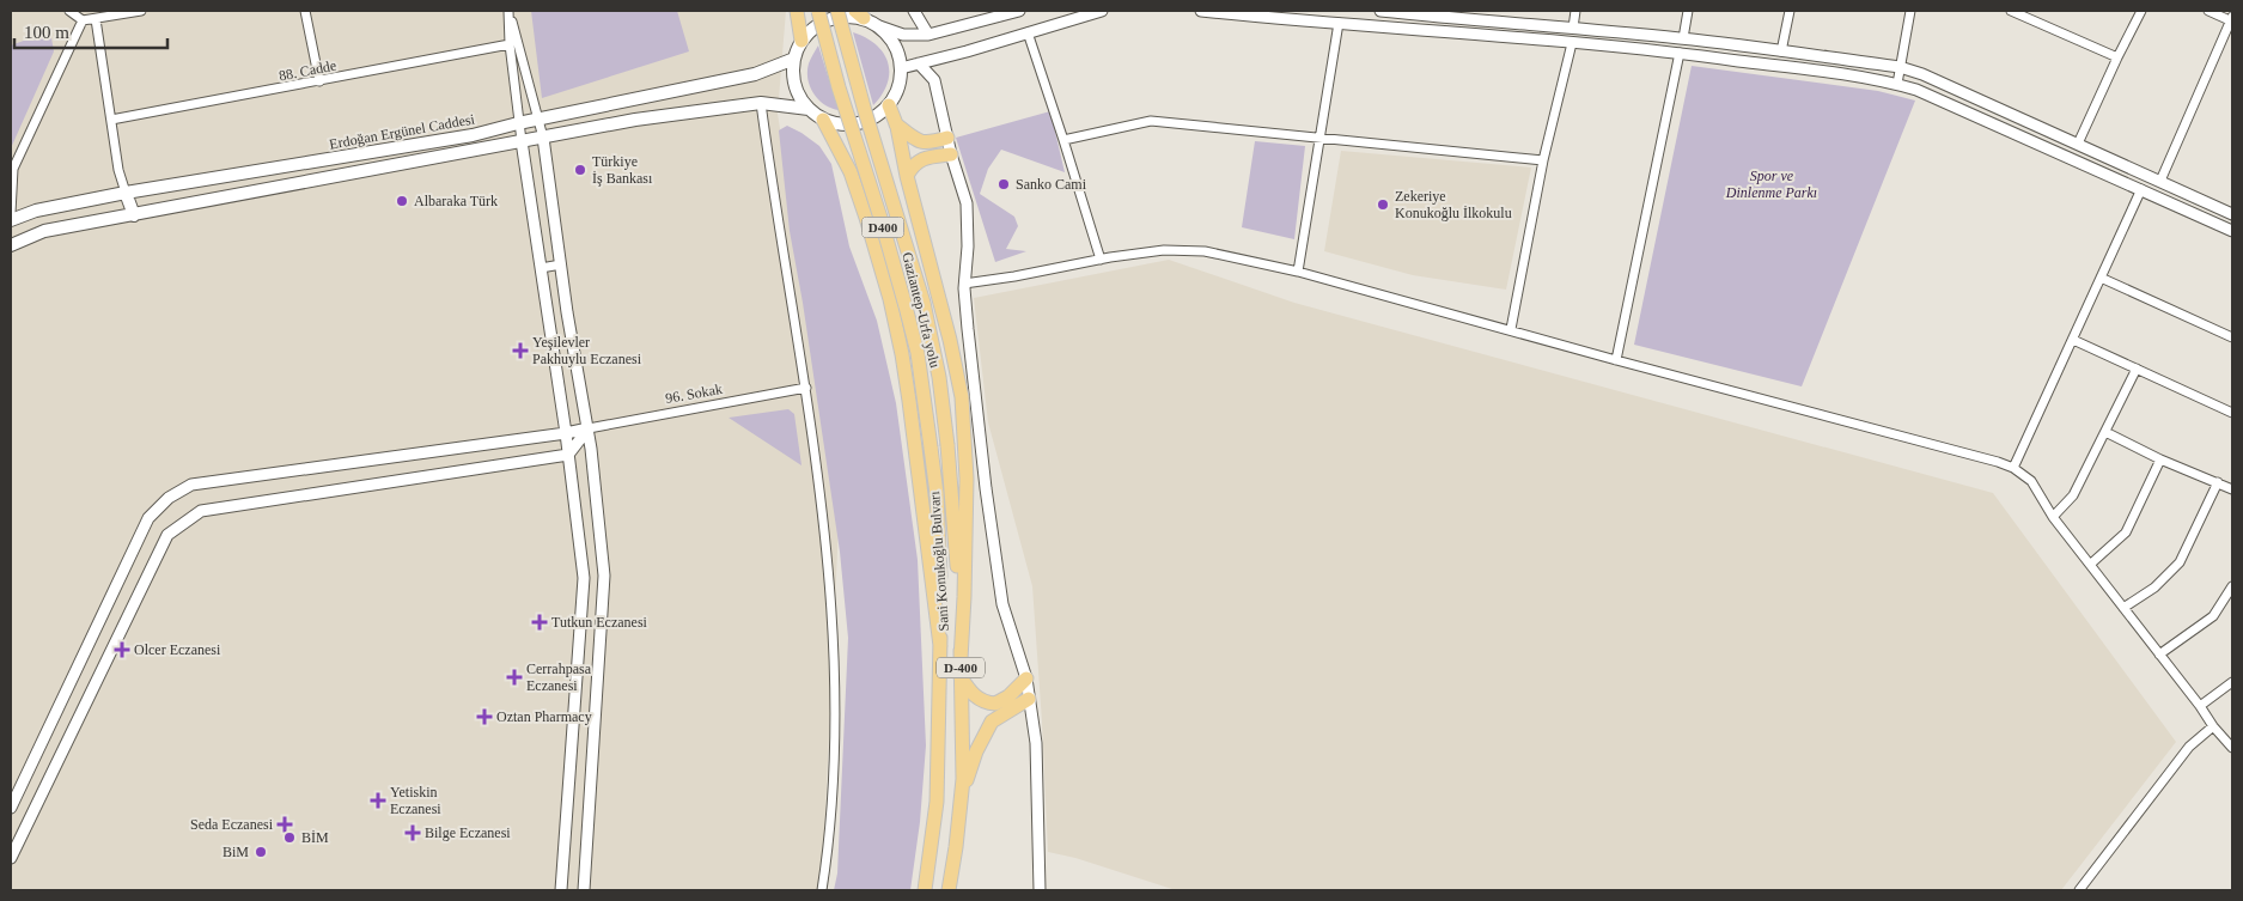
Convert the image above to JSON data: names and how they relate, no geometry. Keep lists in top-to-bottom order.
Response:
{
  "streets": {
    "highway": [
      "D400",
      "Gaziantep-Urfa yolu",
      "Sani Konukoğlu Bulvarı",
      "D-400"
    ],
    "main road": ["Erdoğan Ergünel Caddesi"],
    "street": ["88. Cadde", "96. Sokak"]
  },
  "crossings": [
    ["Gaziantep-Urfa yolu", "Sani Konukoğlu Bulvarı"]
  ],
  "parks": ["Spor ve Dinlenme Parkı"],
  "places": {
    "other": [
      "Türkiye İş Bankası",
      "Sanko Cami",
      "Albaraka Türk",
      "Zekeriye Konukoğlu İlkokulu",
      "BİM",
      "BiM"
    ],
    "health": [
      "Yeşilevler Pakhuylu Eczanesi",
      "Tutkun Eczanesi",
      "Olcer Eczanesi",
      "Cerrahpasa Eczanesi",
      "Oztan Pharmacy",
      "Yetiskin Eczanesi",
      "Seda Eczanesi",
      "Bilge Eczanesi"
    ]
  },
  "scale_bar": "100 m"
}
